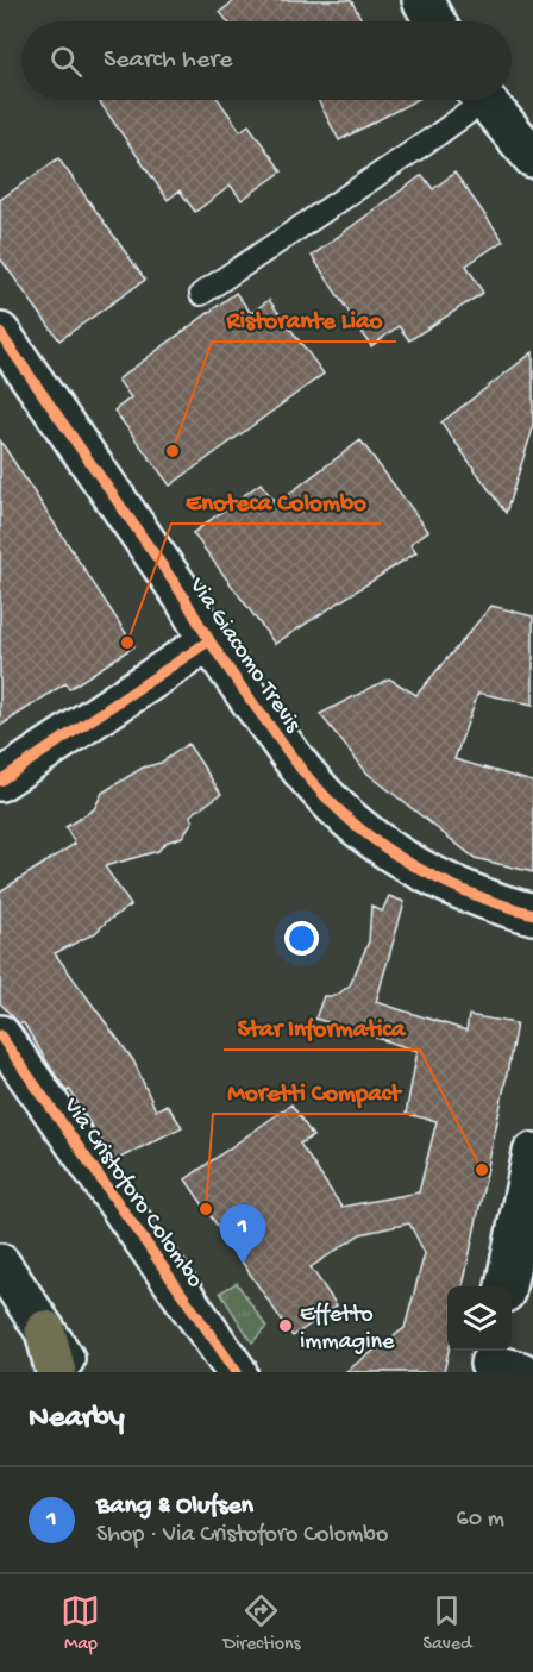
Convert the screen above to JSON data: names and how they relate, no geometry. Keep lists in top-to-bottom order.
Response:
{
  "streets": {
    "street": ["Via Giacomo Trevis", "Via Cristoforo Colombo"]
  },
  "places": [
    "Ristorante Liao",
    "Enoteca Colombo",
    "Star Informatica",
    "Moretti Compact",
    "Effetto immagine"
  ],
  "page": {
    "search": "Search here",
    "pins": "1",
    "heading": "Nearby",
    "list": [
      {
        "mark": "1",
        "name": "Bang & Olufsen",
        "note": "Shop · Via Cristoforo Colombo",
        "value": "60 m"
      }
    ],
    "nav": ["Map", "Directions", "Saved"]
  }
}
